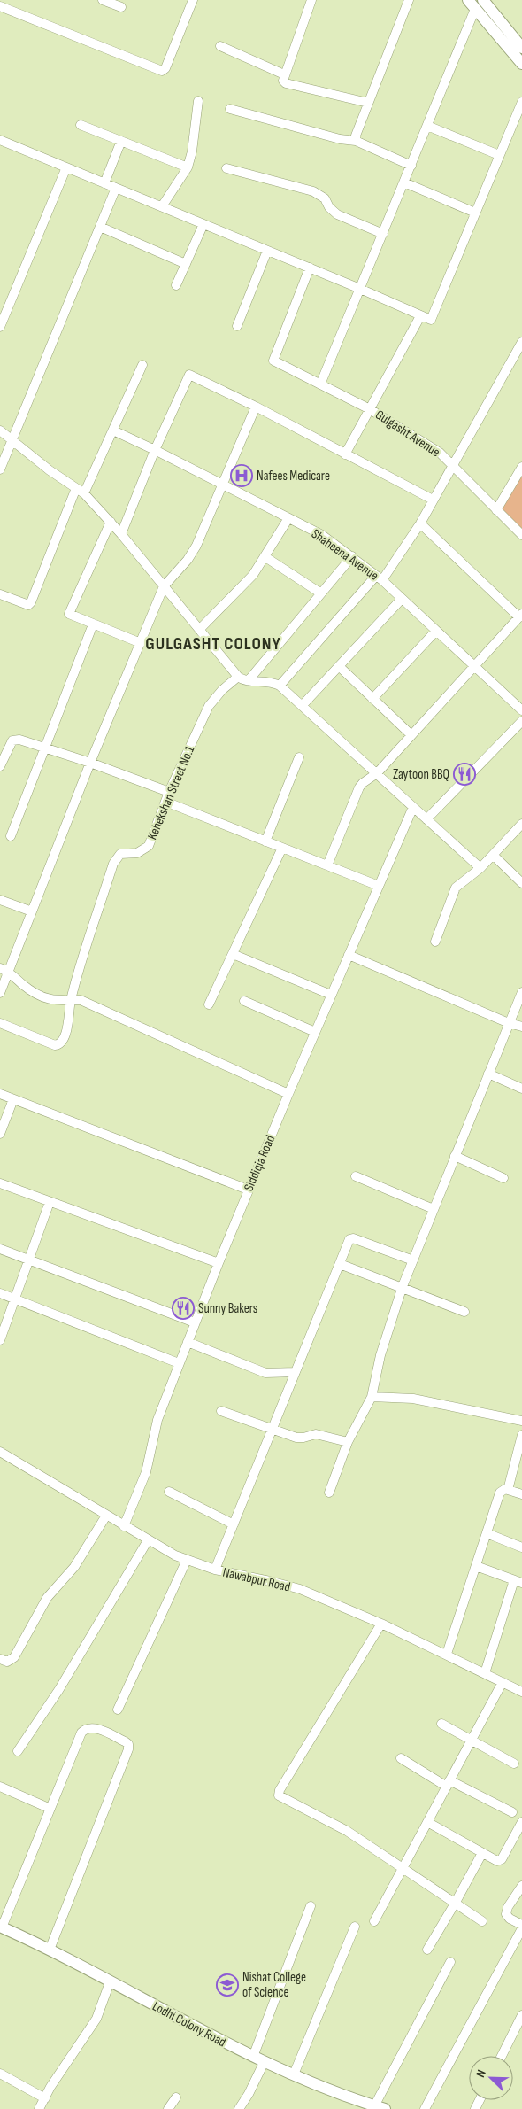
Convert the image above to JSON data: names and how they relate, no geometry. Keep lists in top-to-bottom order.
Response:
{
  "streets": {
    "main road": ["Lodhi Colony Road"],
    "street": [
      "Gulgasht Avenue",
      "Shaheena Avenue",
      "Kehekshan Street No.1",
      "Siddiqia Road",
      "Nawabpur Road"
    ]
  },
  "crossings": [
    ["Siddiqia Road", "Nawabpur Road"]
  ],
  "districts": ["GULGASHT COLONY"],
  "places": {
    "hospital": ["Nafees Medicare"],
    "restaurant": ["Zaytoon BBQ", "Sunny Bakers"],
    "school or university": ["Nishat College of Science"]
  },
  "north": "top left"
}
